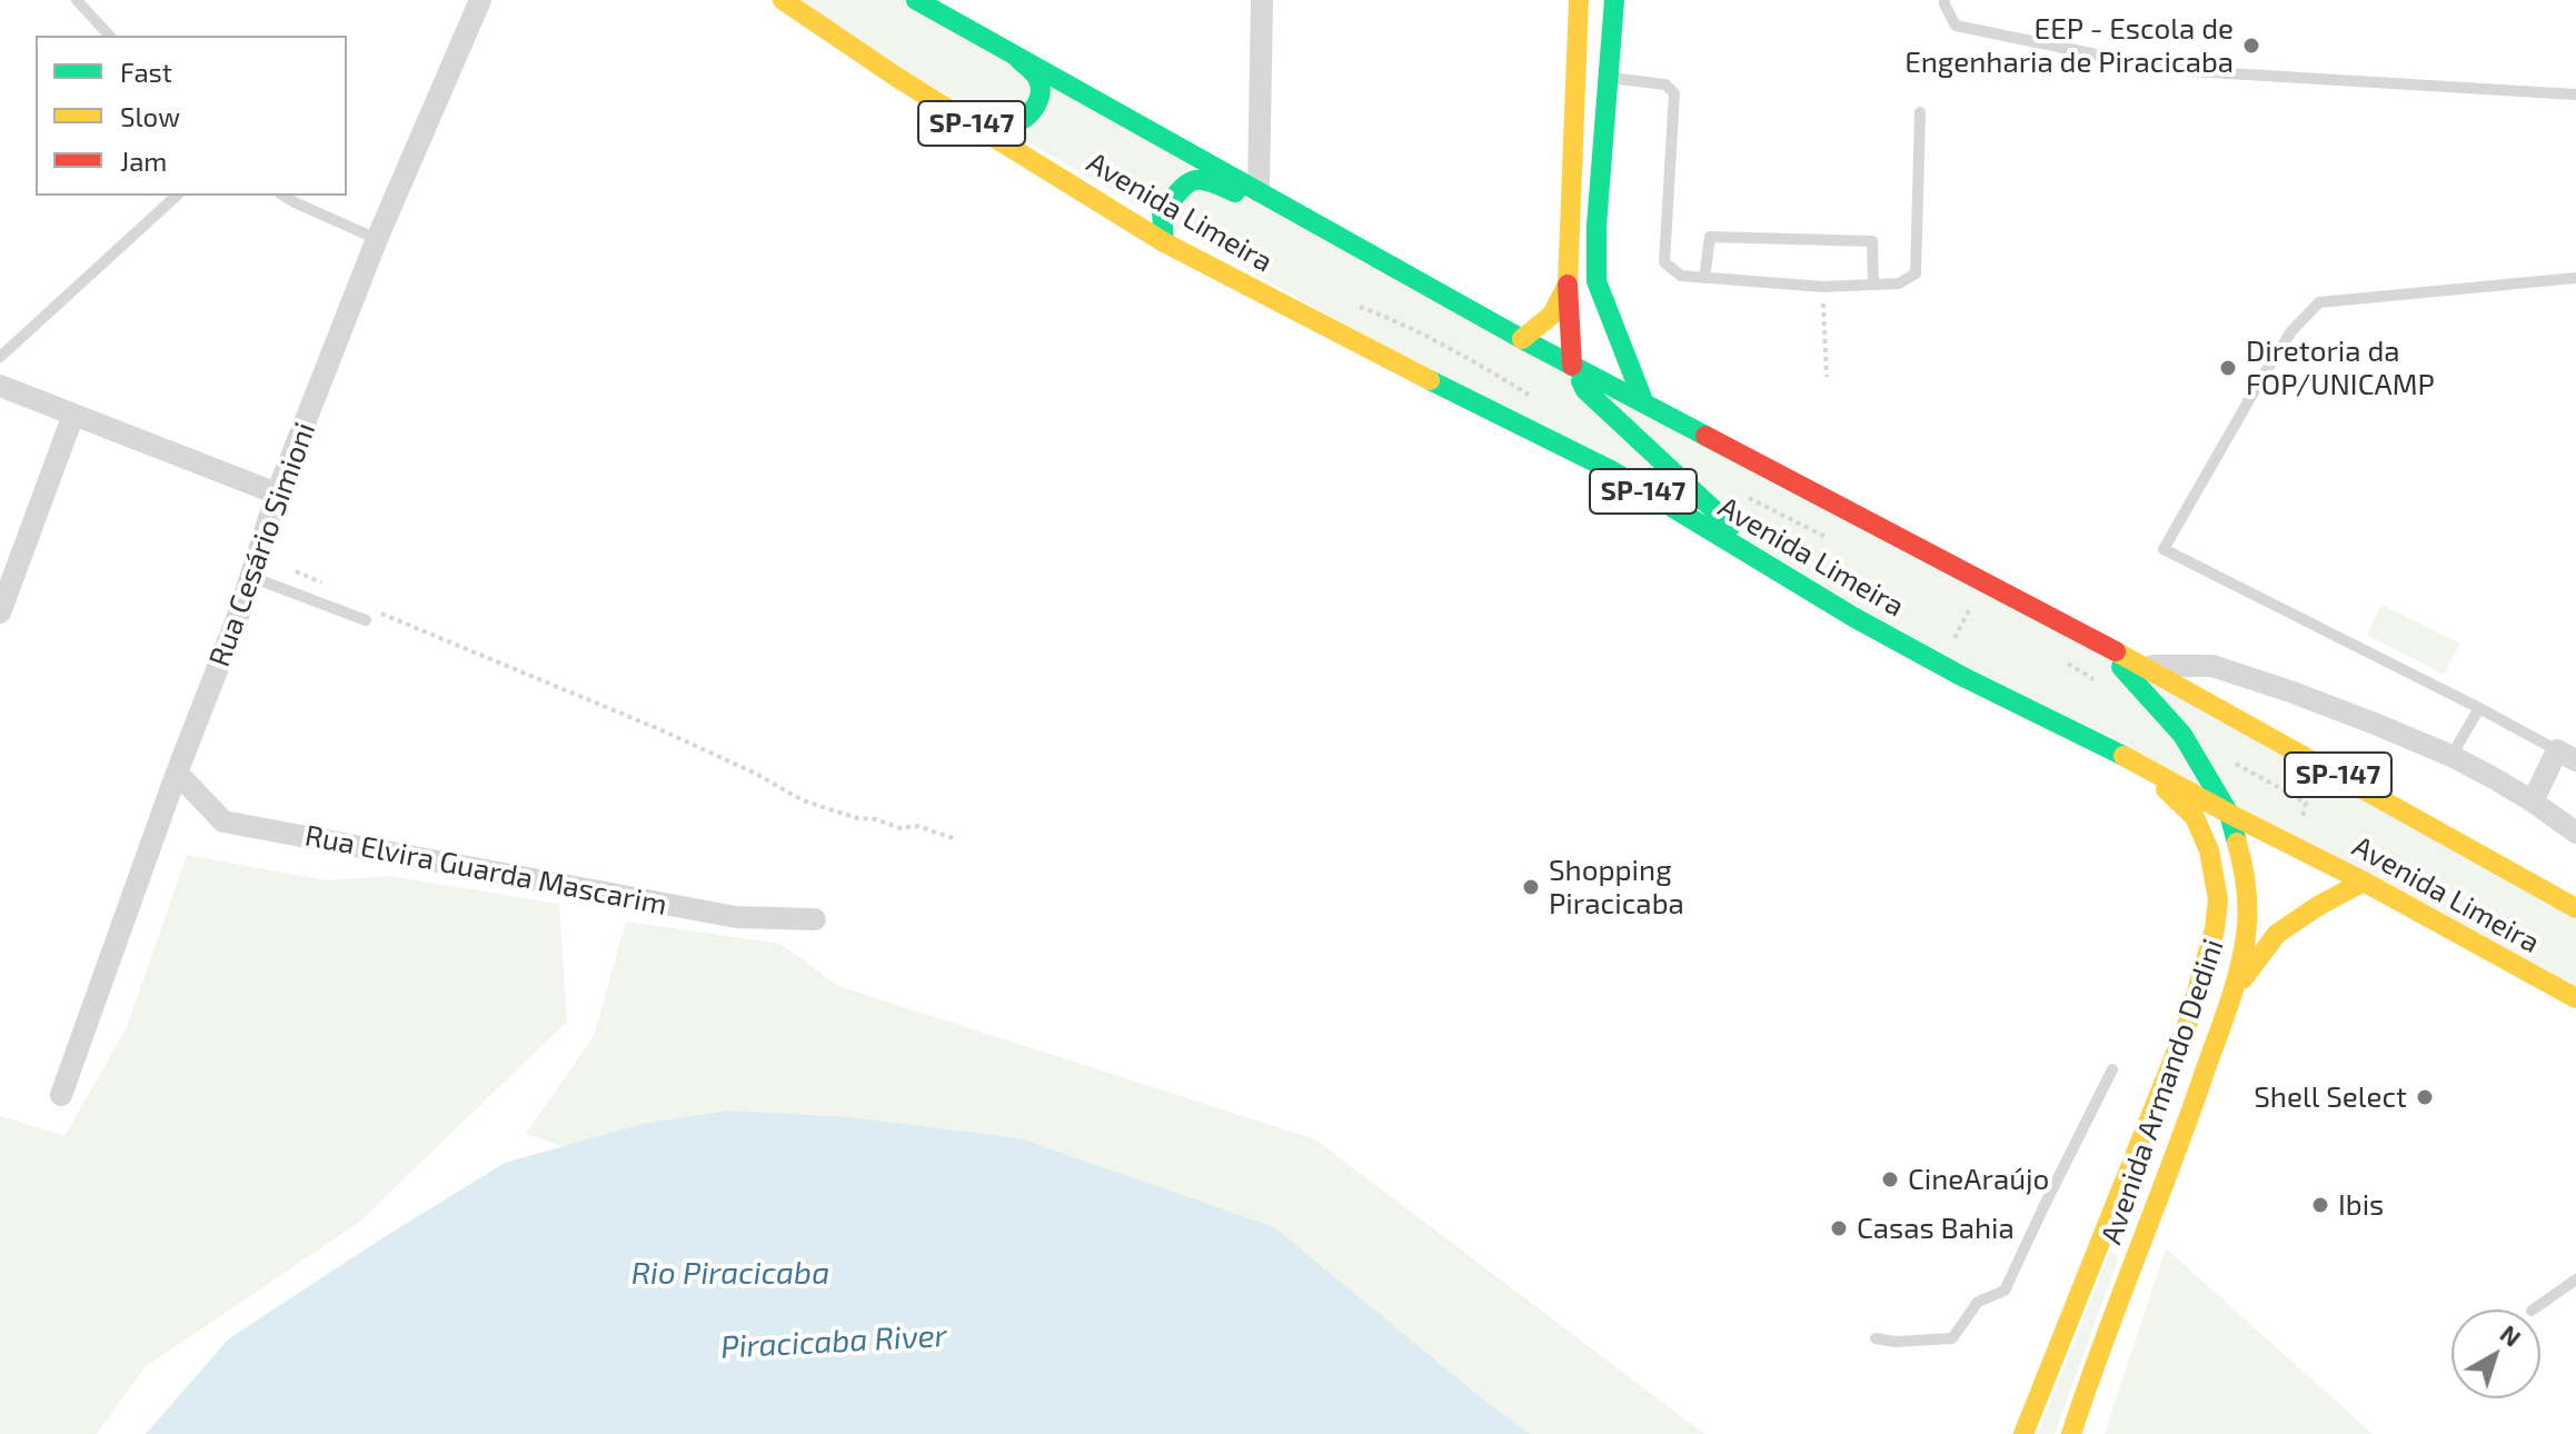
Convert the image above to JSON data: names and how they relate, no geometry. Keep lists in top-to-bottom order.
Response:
{
  "streets": {
    "main road": ["SP-147", "Avenida Limeira", "Avenida Armando Dedini"],
    "street": ["Rua Cesário Simioni", "Rua Elvira Guarda Mascarim"]
  },
  "crossings": [
    ["SP-147", "Avenida Limeira"],
    ["Avenida Limeira", "Avenida Armando Dedini"],
    ["Rua Cesário Simioni", "Rua Elvira Guarda Mascarim"]
  ],
  "water": ["Rio Piracicaba", "Piracicaba River"],
  "places": [
    "EEP - Escola de Engenharia de Piracicaba",
    "Diretoria da FOP/UNICAMP",
    "Shopping Piracicaba",
    "Shell Select",
    "CineAraújo",
    "Ibis",
    "Casas Bahia"
  ],
  "legend": ["Fast", "Slow", "Jam"],
  "north": "top right"
}
